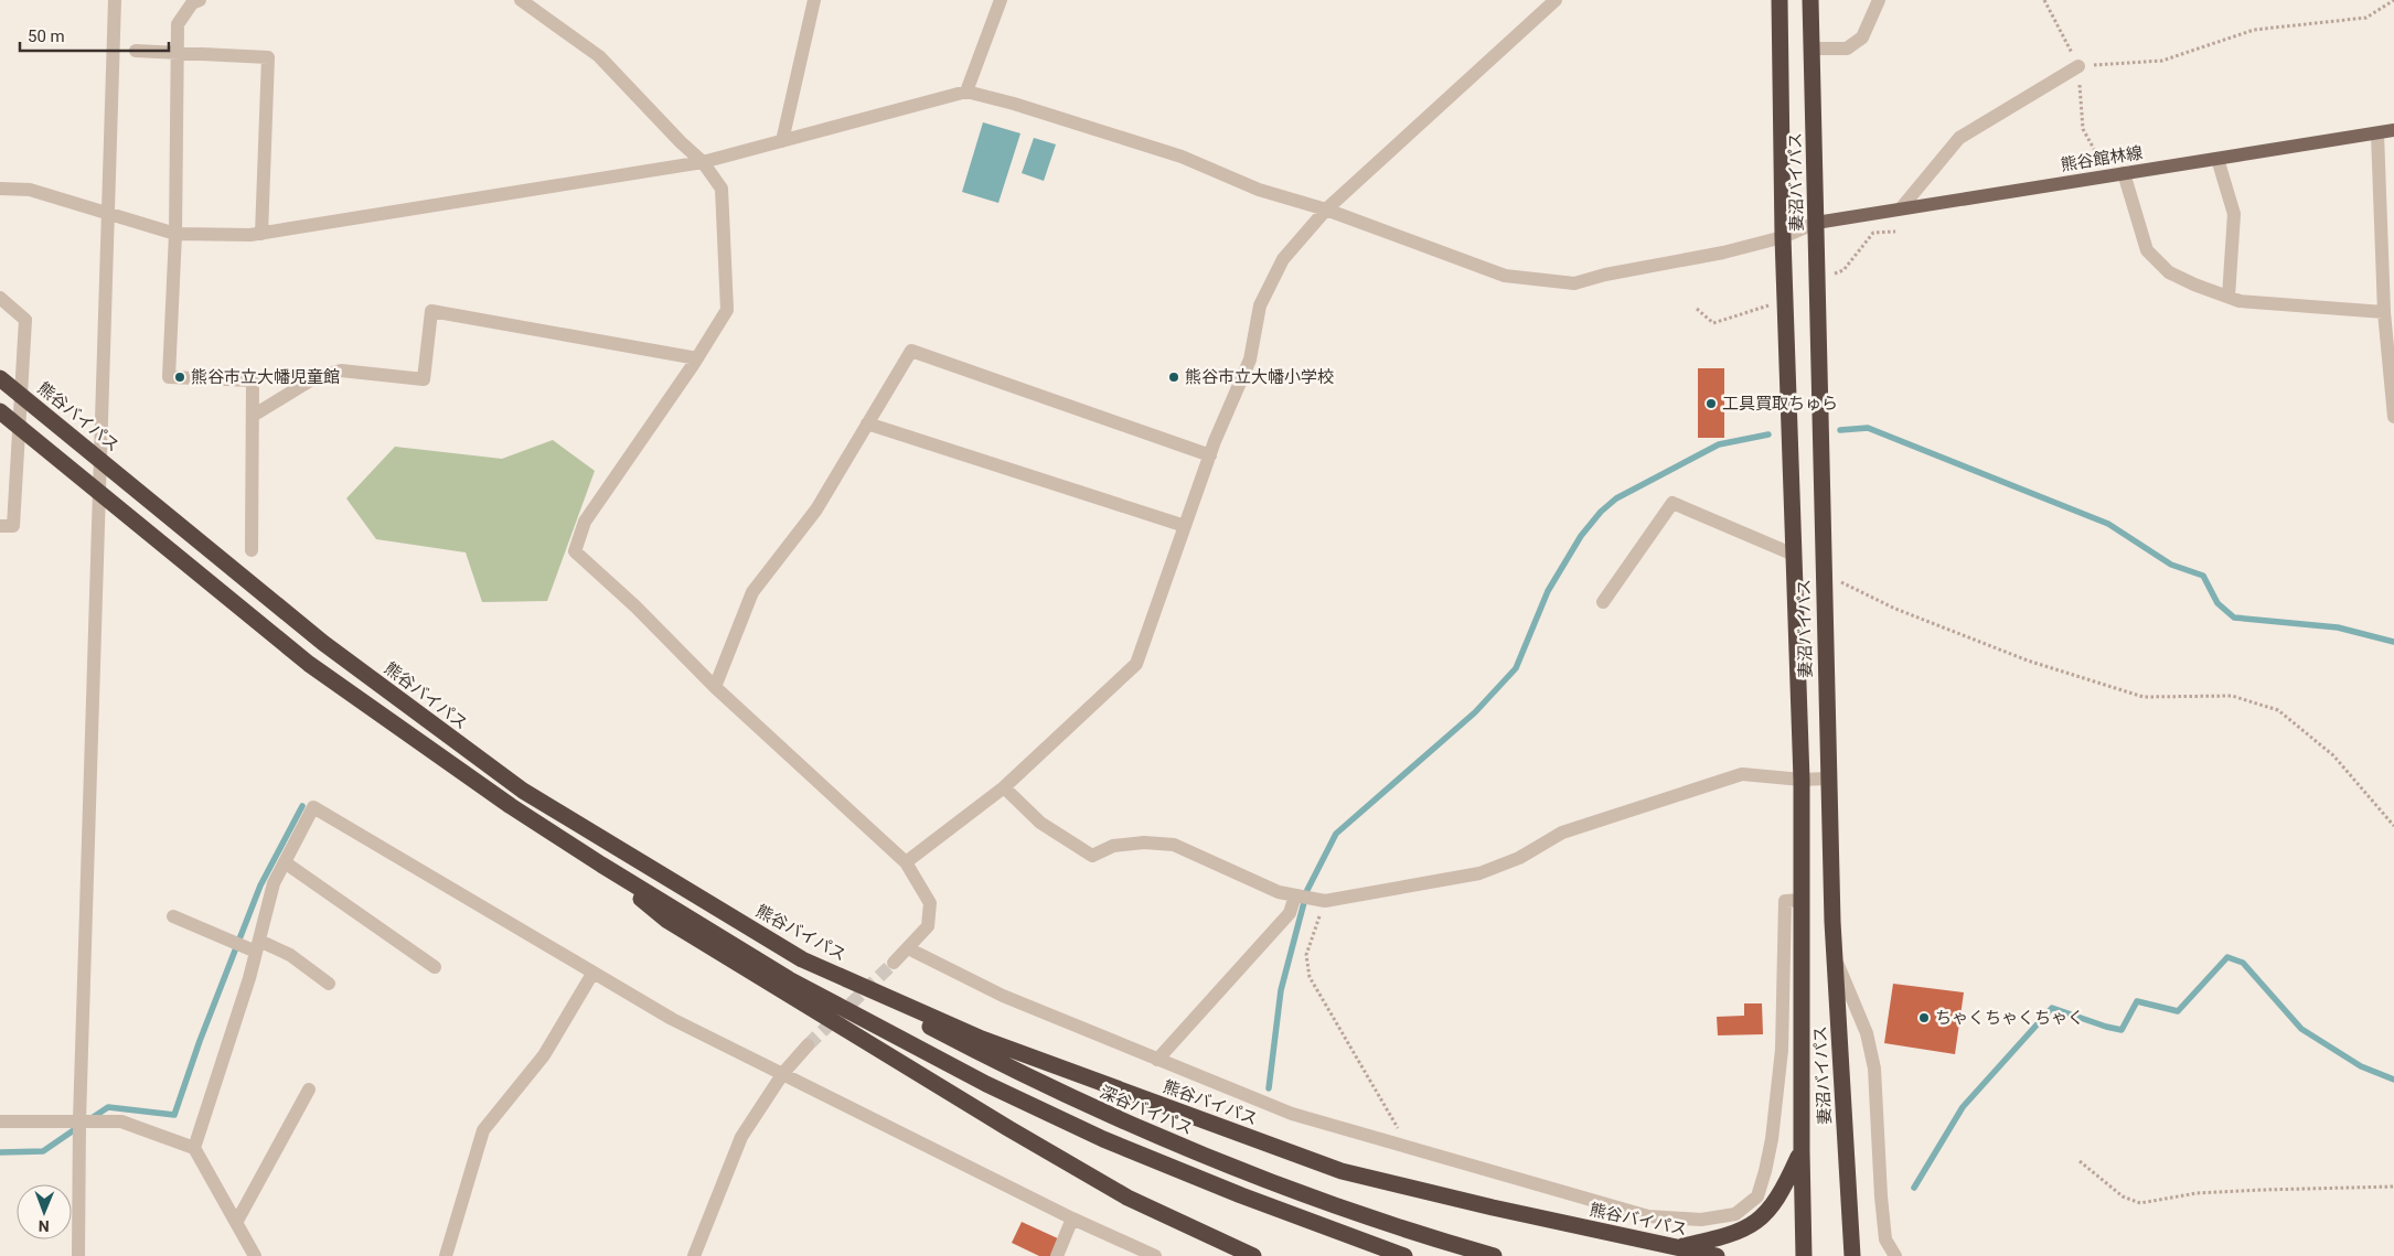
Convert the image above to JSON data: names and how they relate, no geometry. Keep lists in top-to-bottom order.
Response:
{
  "streets": {
    "highway": ["妻沼バイパス", "熊谷バイパス", "深谷バイパス"],
    "main road": ["熊谷館林線"]
  },
  "crossings": [
    ["熊谷館林線", "妻沼バイパス"],
    ["熊谷バイパス", "深谷バイパス"]
  ],
  "places": [
    "熊谷市立大幡児童館",
    "熊谷市立大幡小学校",
    "工具買取ちゅら",
    "ちゃくちゃくちゃく"
  ],
  "scale_bar": "50 m",
  "north": "bottom"
}
